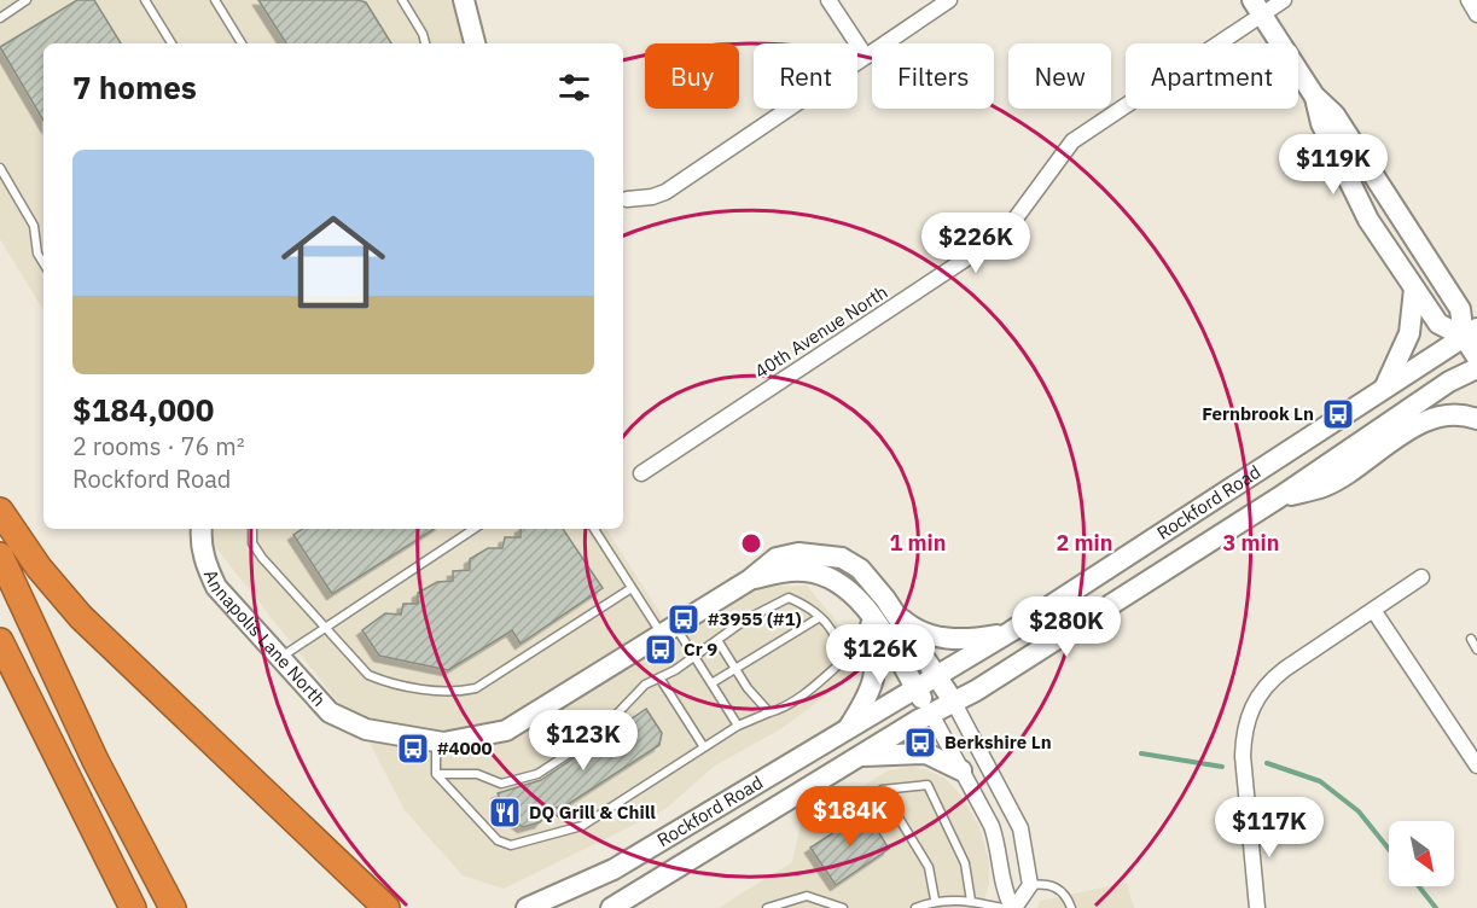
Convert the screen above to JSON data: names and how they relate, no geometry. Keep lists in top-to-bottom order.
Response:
{
  "streets": {
    "main road": ["Rockford Road", "Annapolis Lane North"],
    "street": ["40th Avenue North"]
  },
  "crossings": [
    ["Rockford Road", "Annapolis Lane North"]
  ],
  "places": {
    "bus stop": [
      "Fernbrook Ln",
      "#3955 (#1)",
      "Cr 9",
      "Berkshire Ln",
      "#4000"
    ],
    "restaurant": ["DQ Grill & Chill"]
  },
  "north": "bottom right",
  "page": {
    "chip": [
      "Buy",
      "Rent",
      "Filters",
      "New",
      "Apartment"
    ],
    "heading": "7 homes",
    "list": [
      {
        "name": "$184,000",
        "note": "2 rooms · 76 m² · Rockford Road"
      }
    ],
    "price": [
      "$119K",
      "$226K",
      "$280K",
      "$126K",
      "$123K",
      "$184K",
      "$117K"
    ]
  },
  "rings": ["1 min", "2 min", "3 min"]
}
